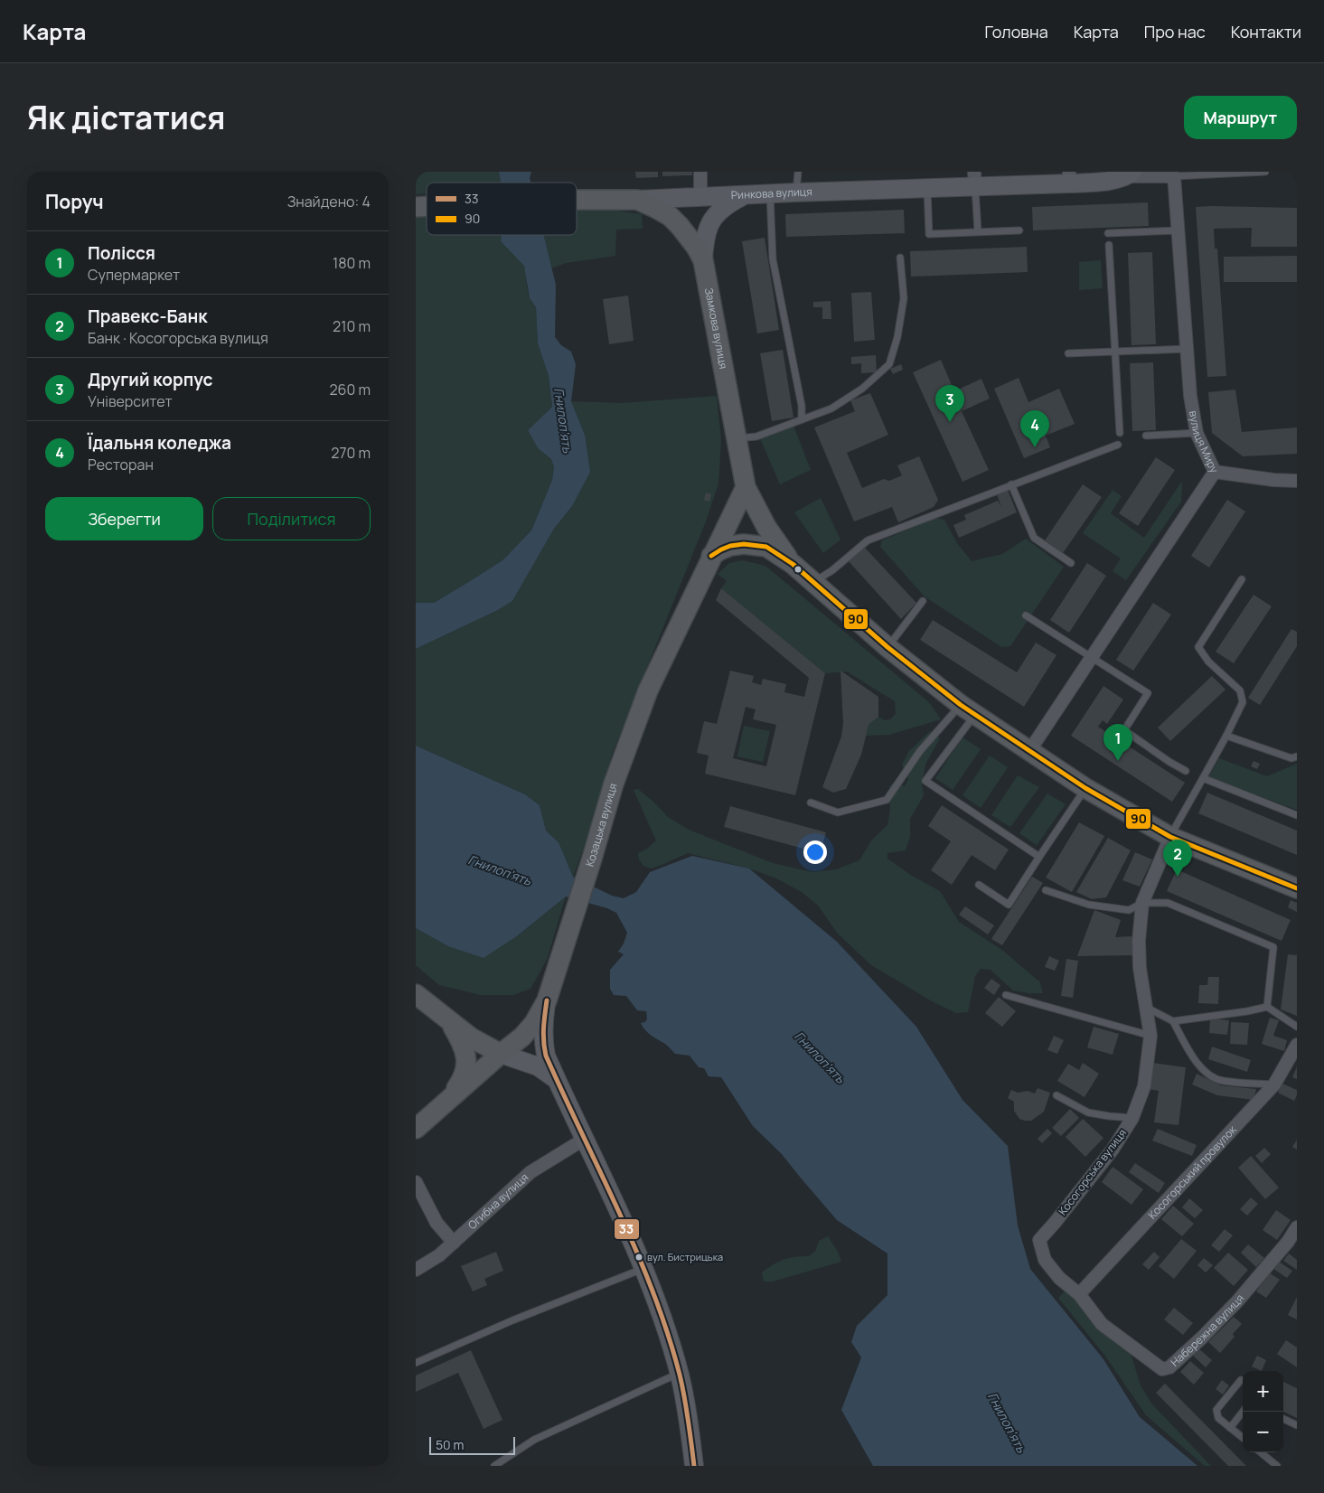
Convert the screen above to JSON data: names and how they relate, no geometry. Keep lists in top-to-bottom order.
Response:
{
  "streets": {
    "main road": ["Ринкова вулиця", "Замкова вулиця", "Козацька вулиця"],
    "street": [
      "вулиця Миру",
      "Косогорська вулиця",
      "Косогорський провулок",
      "Огибна вулиця",
      "Набережна вулиця"
    ]
  },
  "crossings": [
    ["Ринкова вулиця", "Замкова вулиця"],
    ["Замкова вулиця", "Козацька вулиця"],
    ["Косогорська вулиця", "Косогорський провулок"],
    ["Косогорська вулиця", "Набережна вулиця"]
  ],
  "water": ["Гнилоп'ять"],
  "places": ["вул. Бистрицька"],
  "lines": ["transit line 90", "transit line 33"],
  "legend": ["33", "90"],
  "scale_bar": "50 m",
  "page": {
    "header": "Карта",
    "nav": [
      "Головна",
      "Карта",
      "Про нас",
      "Контакти"
    ],
    "title": "Як дістатися",
    "buttons": [
      "Маршрут",
      ["Зберегти", "Поділитися"]
    ],
    "heading": ["Поруч", "Знайдено: 4"],
    "list": [
      {
        "mark": "1",
        "name": "Полісся",
        "note": "Супермаркет",
        "value": "180 m"
      },
      {
        "mark": "2",
        "name": "Правекс-Банк",
        "note": "Банк · Косогорська вулиця",
        "value": "210 m"
      },
      {
        "mark": "3",
        "name": "Другий корпус",
        "note": "Університет",
        "value": "260 m"
      },
      {
        "mark": "4",
        "name": "Їдальня коледжа",
        "note": "Ресторан",
        "value": "270 m"
      }
    ],
    "pins": [
      "3",
      "4",
      "1",
      "2"
    ],
    "map_buttons": ["+", "−"],
    "scale": "50 m"
  }
}
